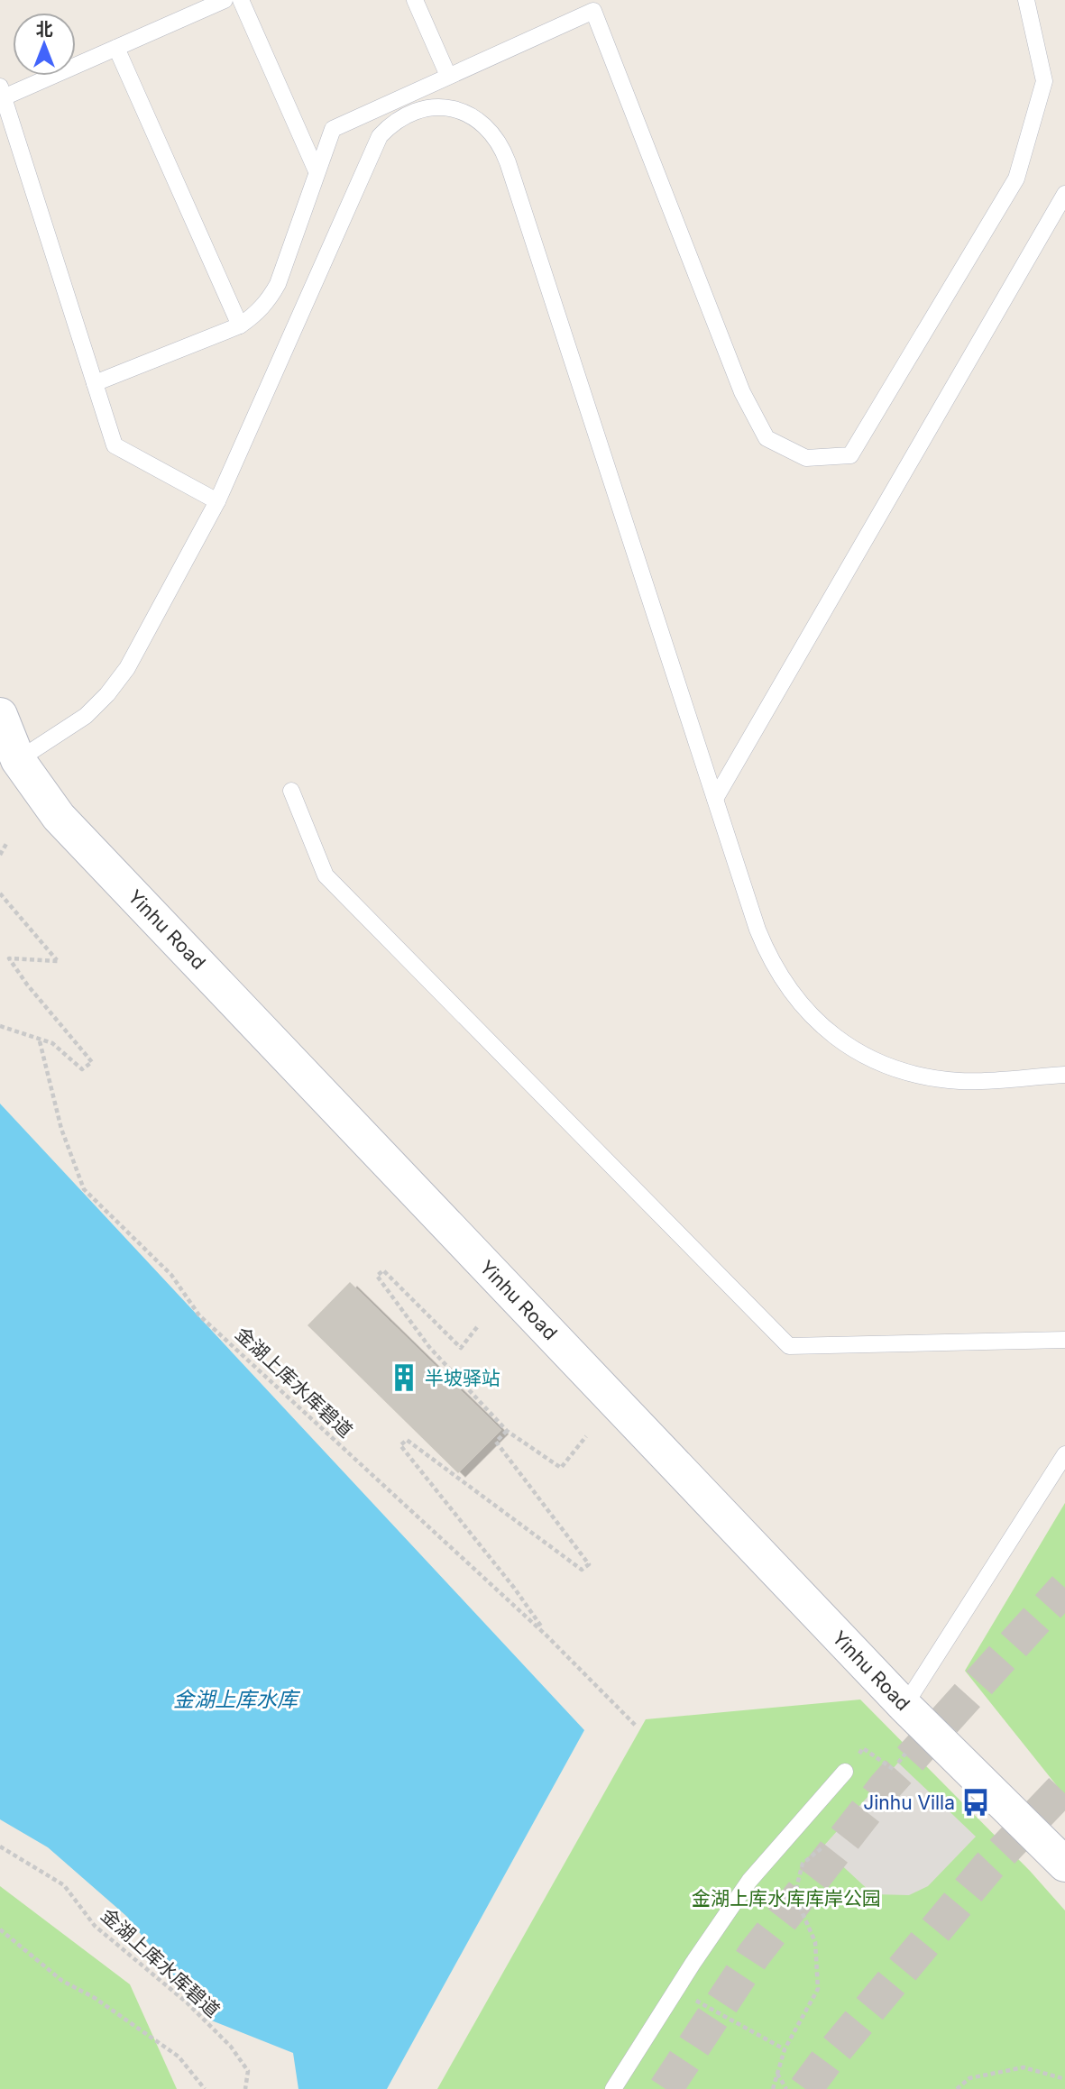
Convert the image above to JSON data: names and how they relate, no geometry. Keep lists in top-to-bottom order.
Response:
{
  "streets": {
    "street": ["Yinhu Road"],
    "path": ["金湖上库水库碧道"]
  },
  "water": ["金湖上库水库"],
  "parks": ["金湖上库水库库岸公园"],
  "places": {
    "building": ["半坡驿站"],
    "bus stop": ["Jinhu Villa"]
  },
  "north": "top"
}
